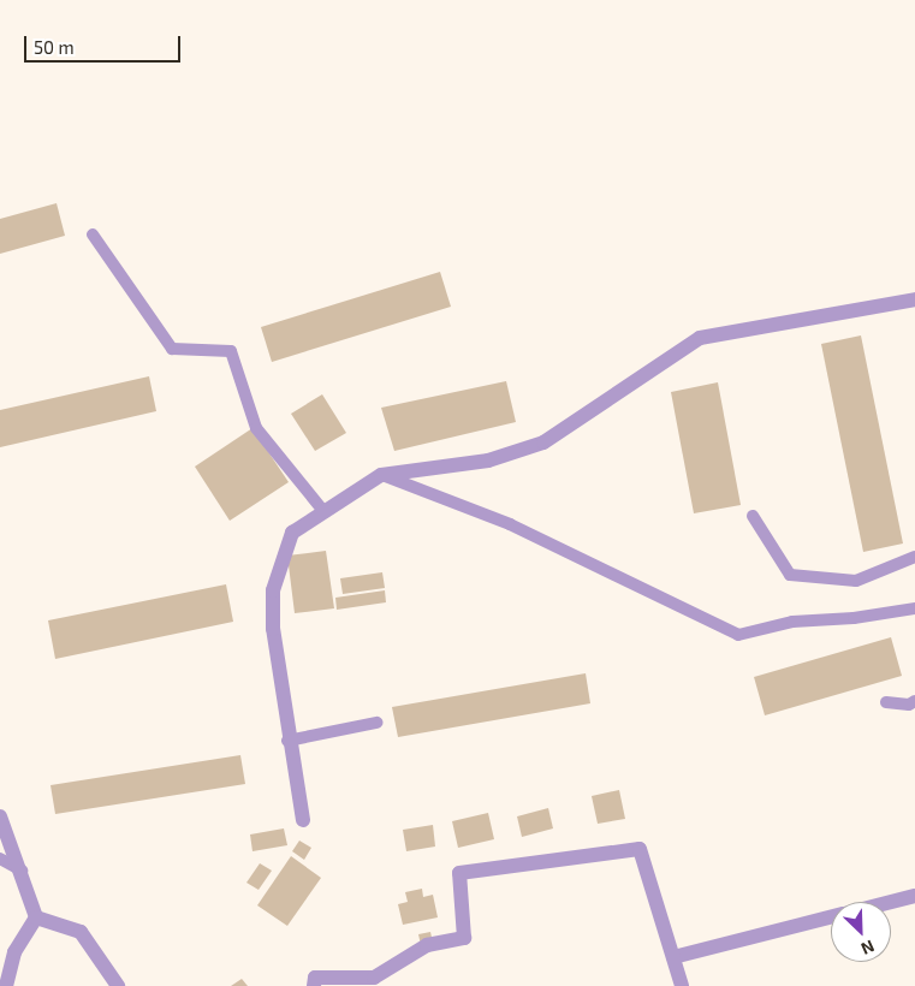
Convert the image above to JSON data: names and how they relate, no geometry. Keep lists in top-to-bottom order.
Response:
{
  "scale_bar": "50 m",
  "north": "bottom right"
}
